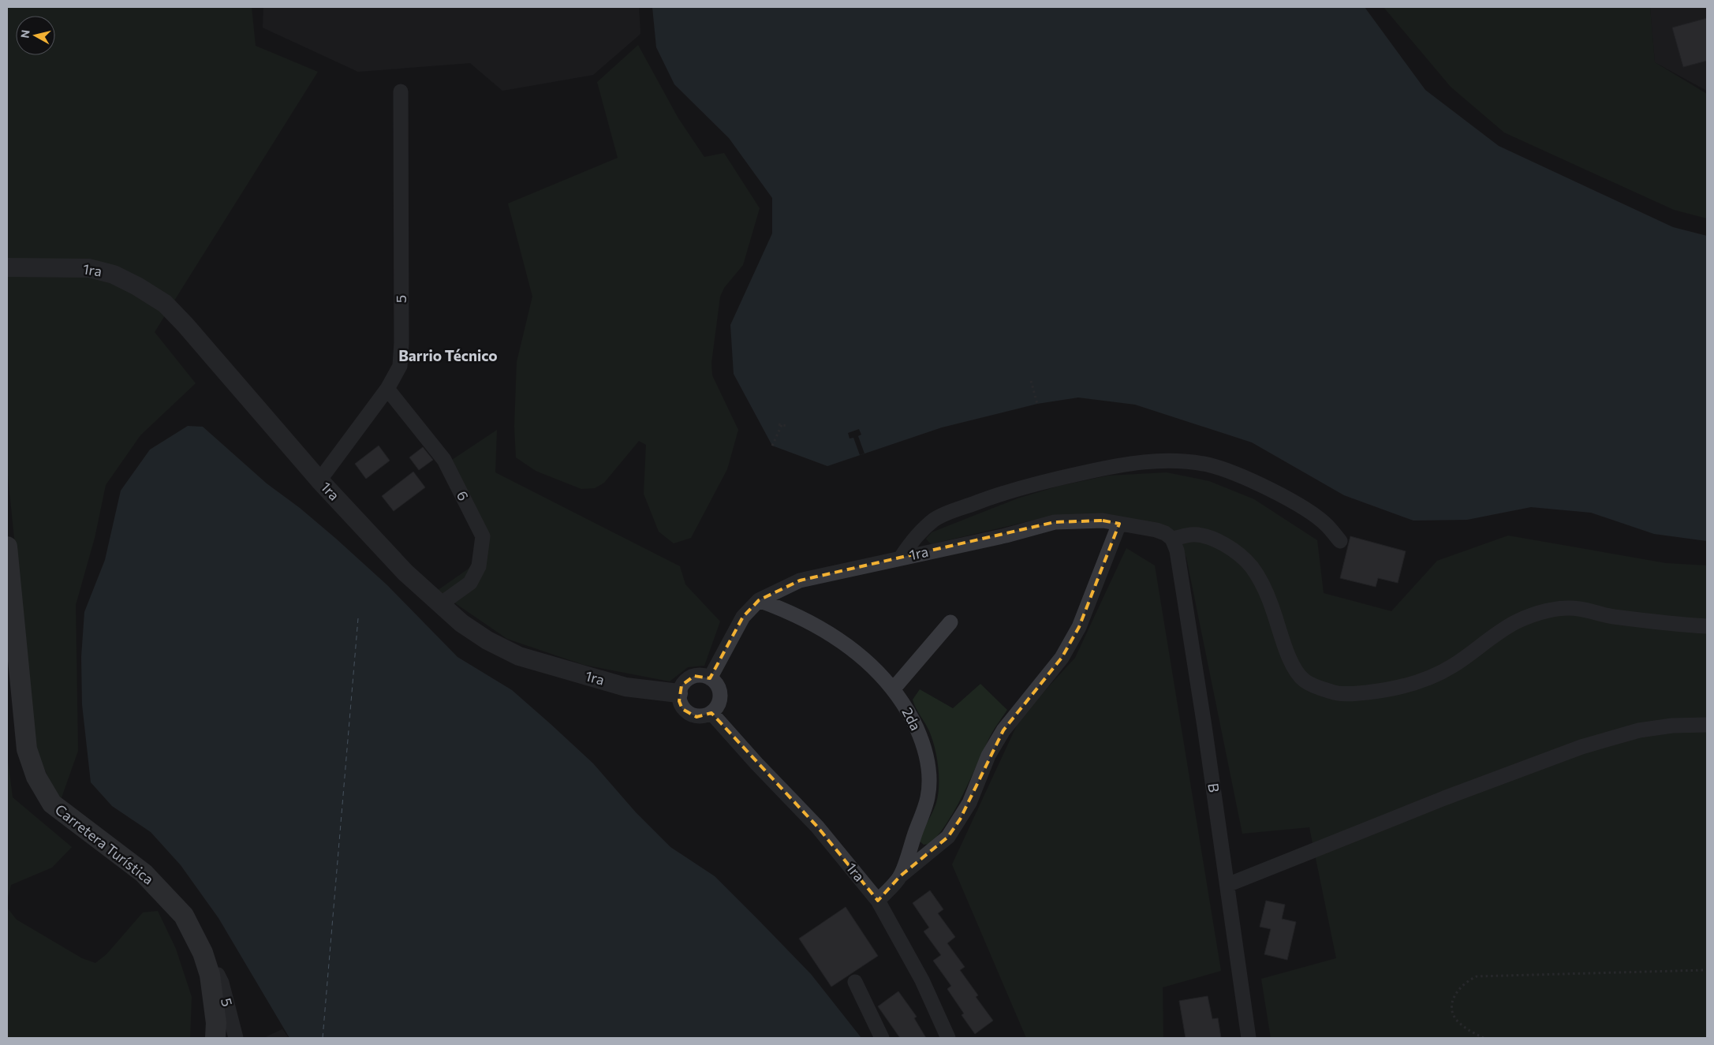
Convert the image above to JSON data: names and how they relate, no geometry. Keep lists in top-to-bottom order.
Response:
{
  "streets": {
    "main road": ["Carretera Turística"],
    "street": [
      "1ra",
      "5",
      "6",
      "2da",
      "B"
    ]
  },
  "crossings": [
    ["1ra", "5"],
    ["1ra", "6"],
    ["1ra", "2da"],
    ["1ra", "B"],
    ["5", "6"],
    ["5", "Carretera Turística"]
  ],
  "districts": ["Barrio Técnico"],
  "north": "left"
}
